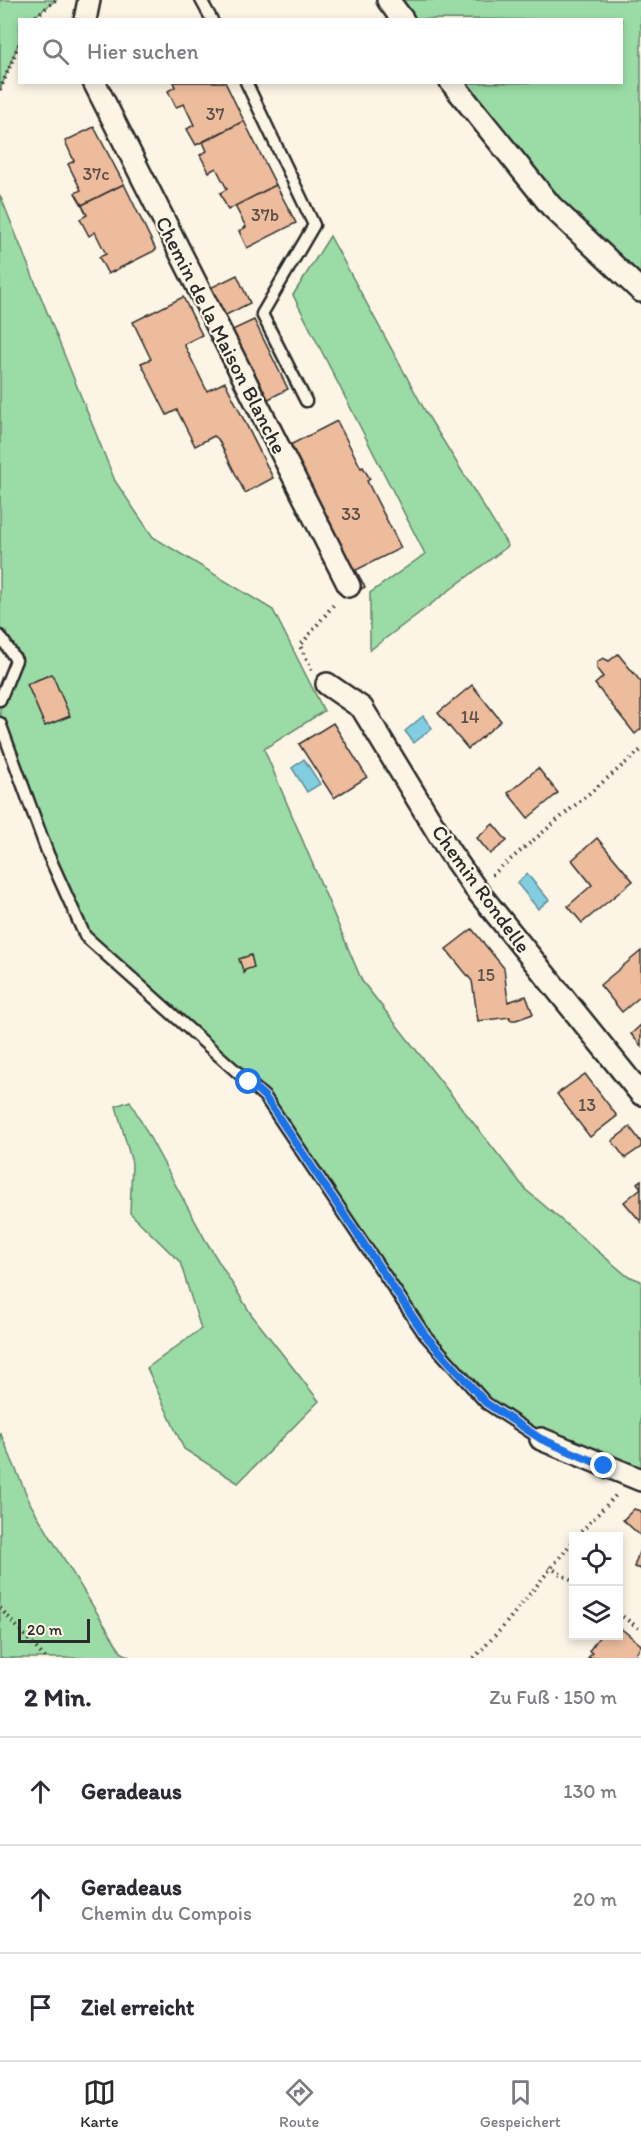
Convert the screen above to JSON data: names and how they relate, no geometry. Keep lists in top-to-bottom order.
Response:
{
  "streets": {
    "street": ["Chemin de la Maison Blanche", "Chemin Rondelle"]
  },
  "house_numbers": [
    "37",
    "37c",
    "37b",
    "33",
    "14",
    "15",
    "13"
  ],
  "scale_bar": "20 m",
  "page": {
    "search": "Hier suchen",
    "scale": "20 m",
    "heading": ["2 Min.", "Zu Fuß · 150 m"],
    "list": [
      ["Geradeaus", "130 m"],
      ["Geradeaus", "Chemin du Compois", "20 m"],
      "Ziel erreicht"
    ],
    "nav": ["Karte", "Route", "Gespeichert"]
  }
}
